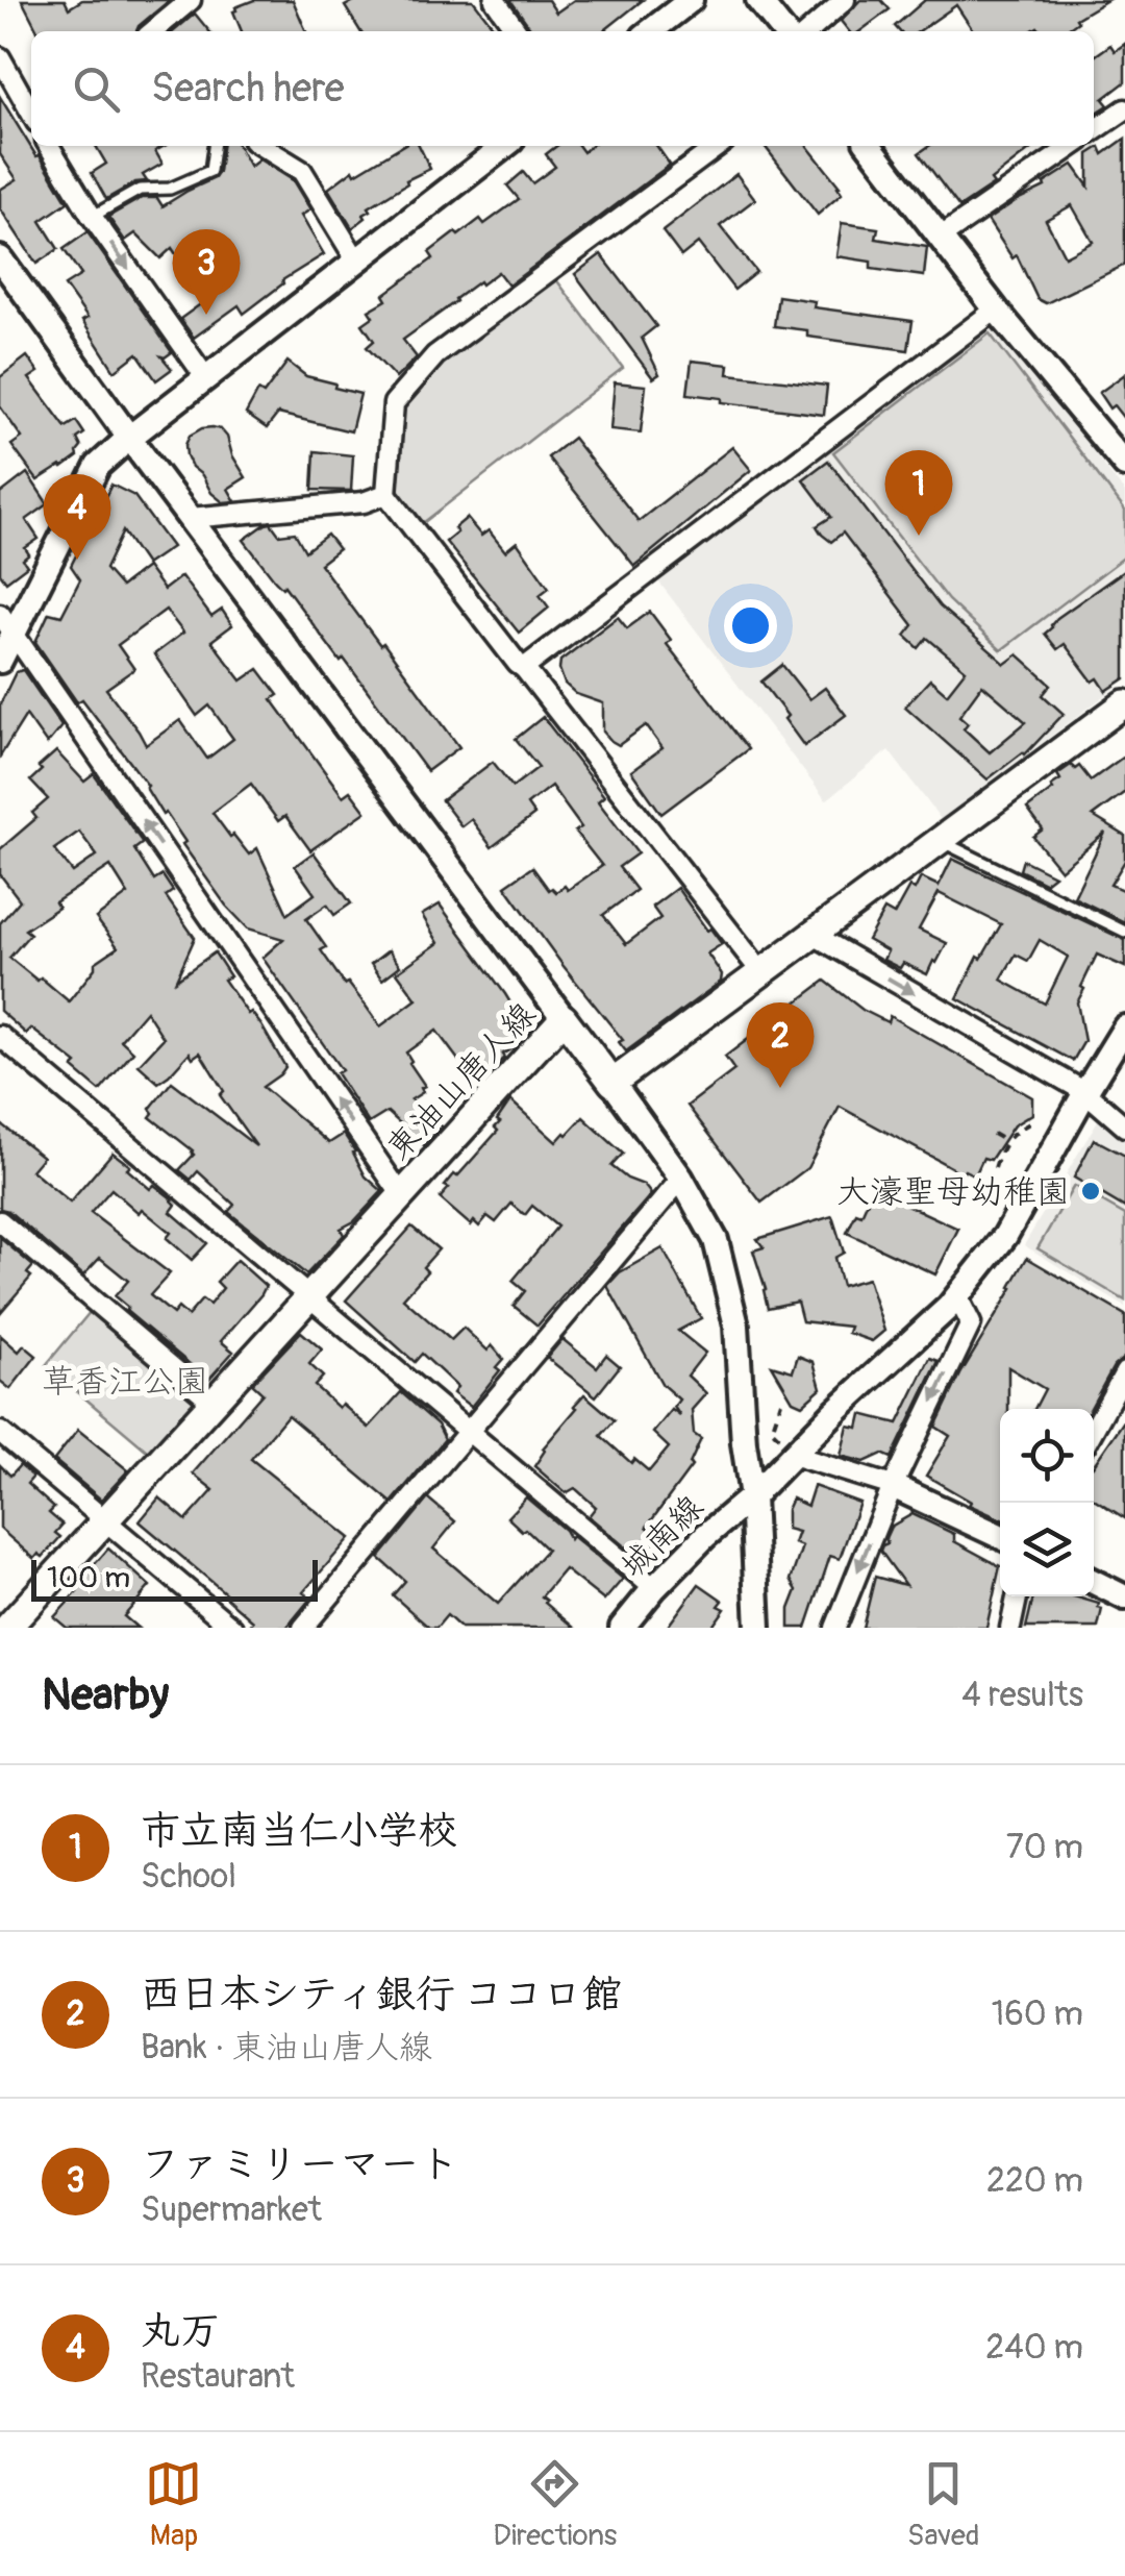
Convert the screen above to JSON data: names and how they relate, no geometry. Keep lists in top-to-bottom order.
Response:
{
  "streets": {
    "main road": ["東油山唐人線"],
    "street": ["城南線"]
  },
  "parks": ["草香江公園"],
  "places": ["大濠聖母幼稚園"],
  "scale_bar": "100 m",
  "page": {
    "search": "Search here",
    "pins": [
      "3",
      "1",
      "4",
      "2"
    ],
    "scale": "100 m",
    "heading": ["Nearby", "4 results"],
    "list": [
      {
        "mark": "1",
        "name": "市立南当仁小学校",
        "note": "School",
        "value": "70 m"
      },
      {
        "mark": "2",
        "name": "西日本シティ銀行 ココロ館",
        "note": "Bank · 東油山唐人線",
        "value": "160 m"
      },
      {
        "mark": "3",
        "name": "ファミリーマート",
        "note": "Supermarket",
        "value": "220 m"
      },
      {
        "mark": "4",
        "name": "丸万",
        "note": "Restaurant",
        "value": "240 m"
      }
    ],
    "nav": ["Map", "Directions", "Saved"]
  }
}
